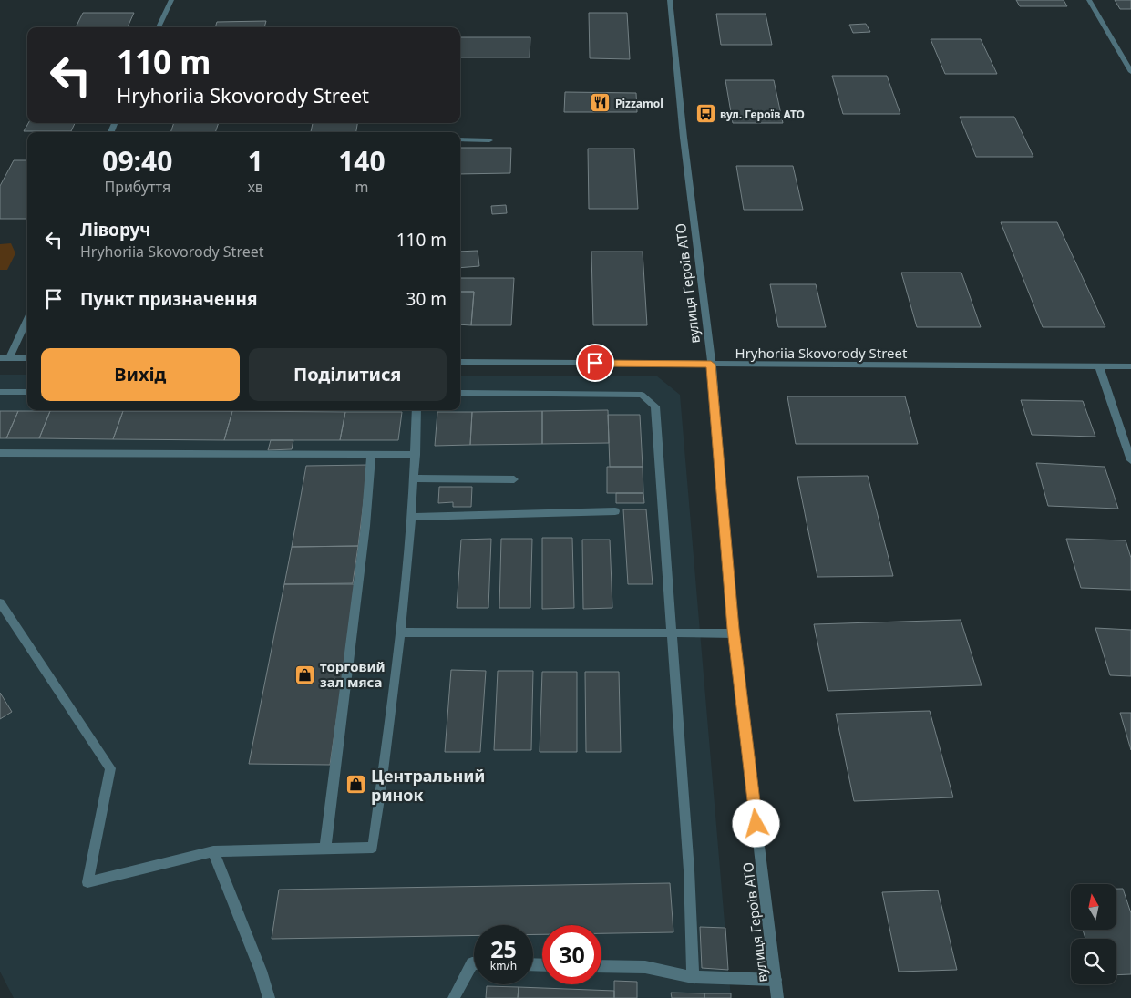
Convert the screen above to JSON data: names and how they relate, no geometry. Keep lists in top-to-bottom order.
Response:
{
  "streets": {
    "street": ["вулиця Героїв АТО", "Hryhoriia Skovorody Street"]
  },
  "crossings": [
    ["вулиця Героїв АТО", "Hryhoriia Skovorody Street"]
  ],
  "places": {
    "restaurant": ["Pizzamol"],
    "bus stop": ["вул. Героїв АТО"],
    "shop": ["торговий зал мяса", "Центральний ринок"]
  },
  "north": "top",
  "page": {
    "turn": ["110 m", "Hryhoriia Skovorody Street"],
    "eta": [
      "09:40",
      "Прибуття",
      "1",
      "хв",
      "140",
      "m"
    ],
    "list": [
      {
        "name": "Ліворуч",
        "note": "Hryhoriia Skovorody Street",
        "value": "110 m"
      },
      {
        "name": "Пункт призначення",
        "value": "30 m"
      }
    ],
    "buttons": ["Вихід", "Поділитися"],
    "speed": "25 km/h",
    "limit": "30"
  }
}
